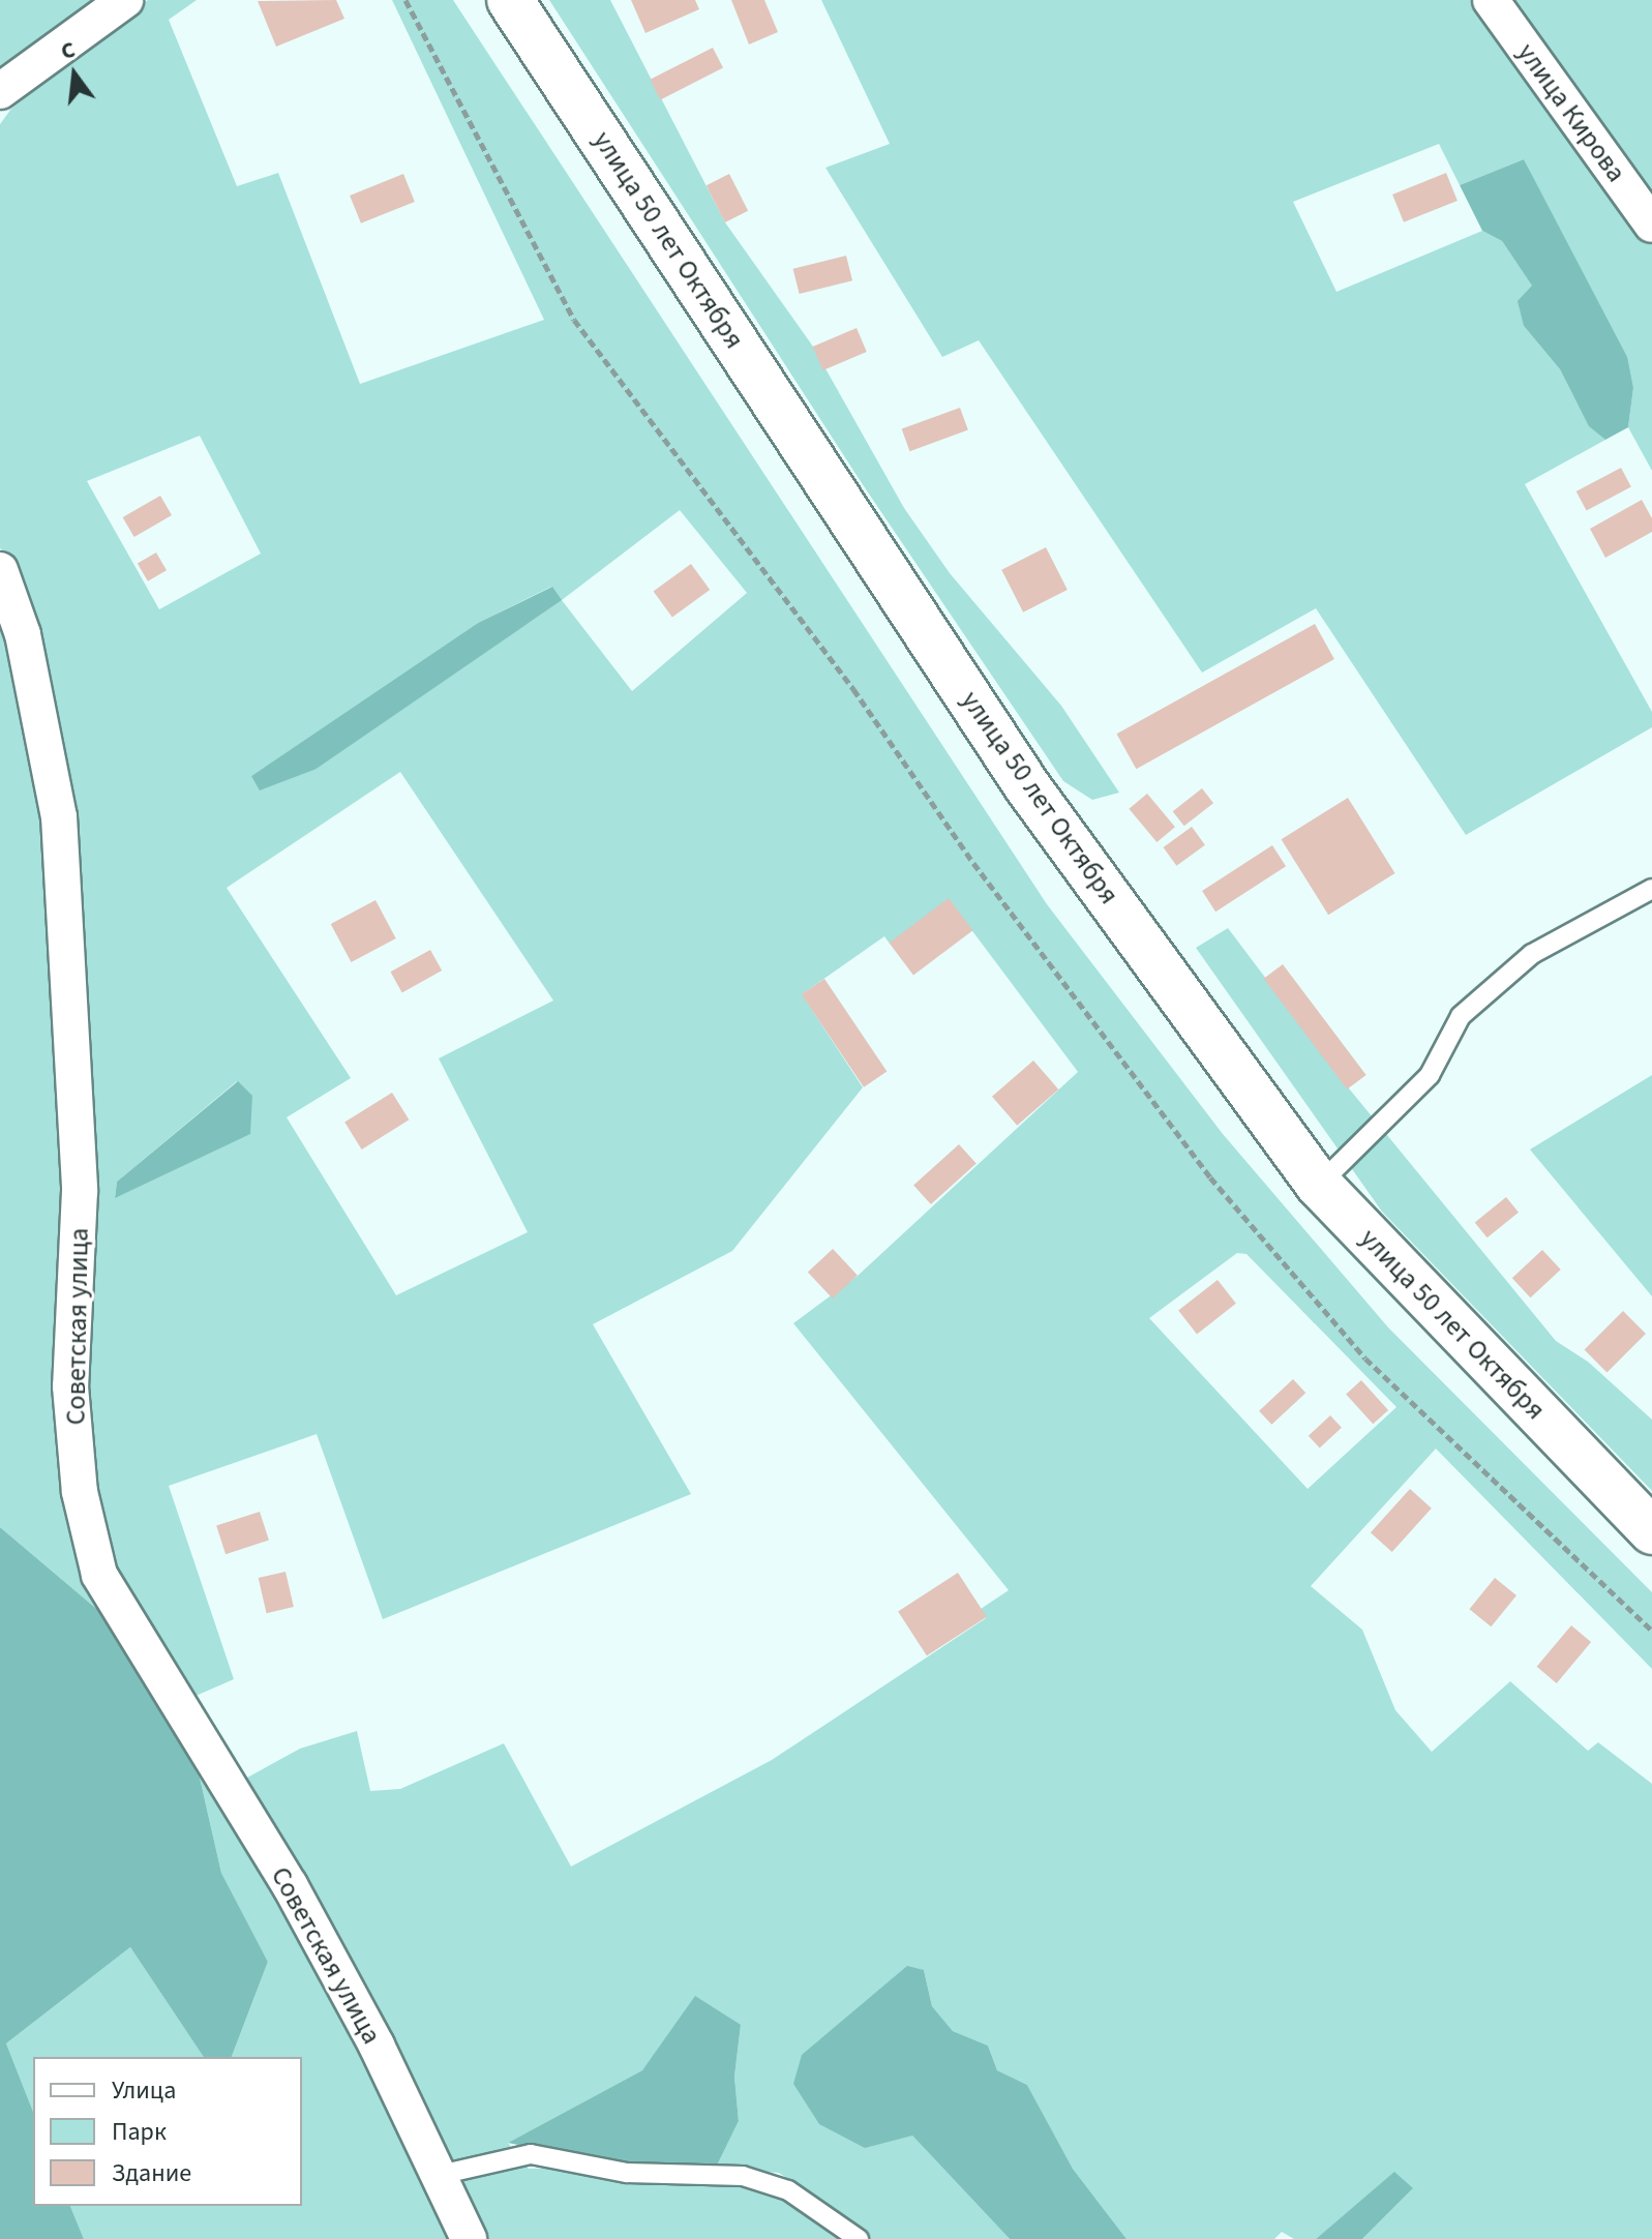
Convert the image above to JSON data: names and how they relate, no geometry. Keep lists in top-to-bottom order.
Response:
{
  "streets": {
    "main road": ["улица 50 лет Октября"],
    "street": ["улица Кирова", "Советская улица"]
  },
  "legend": ["Улица", "Парк", "Здание"],
  "north": "top"
}
